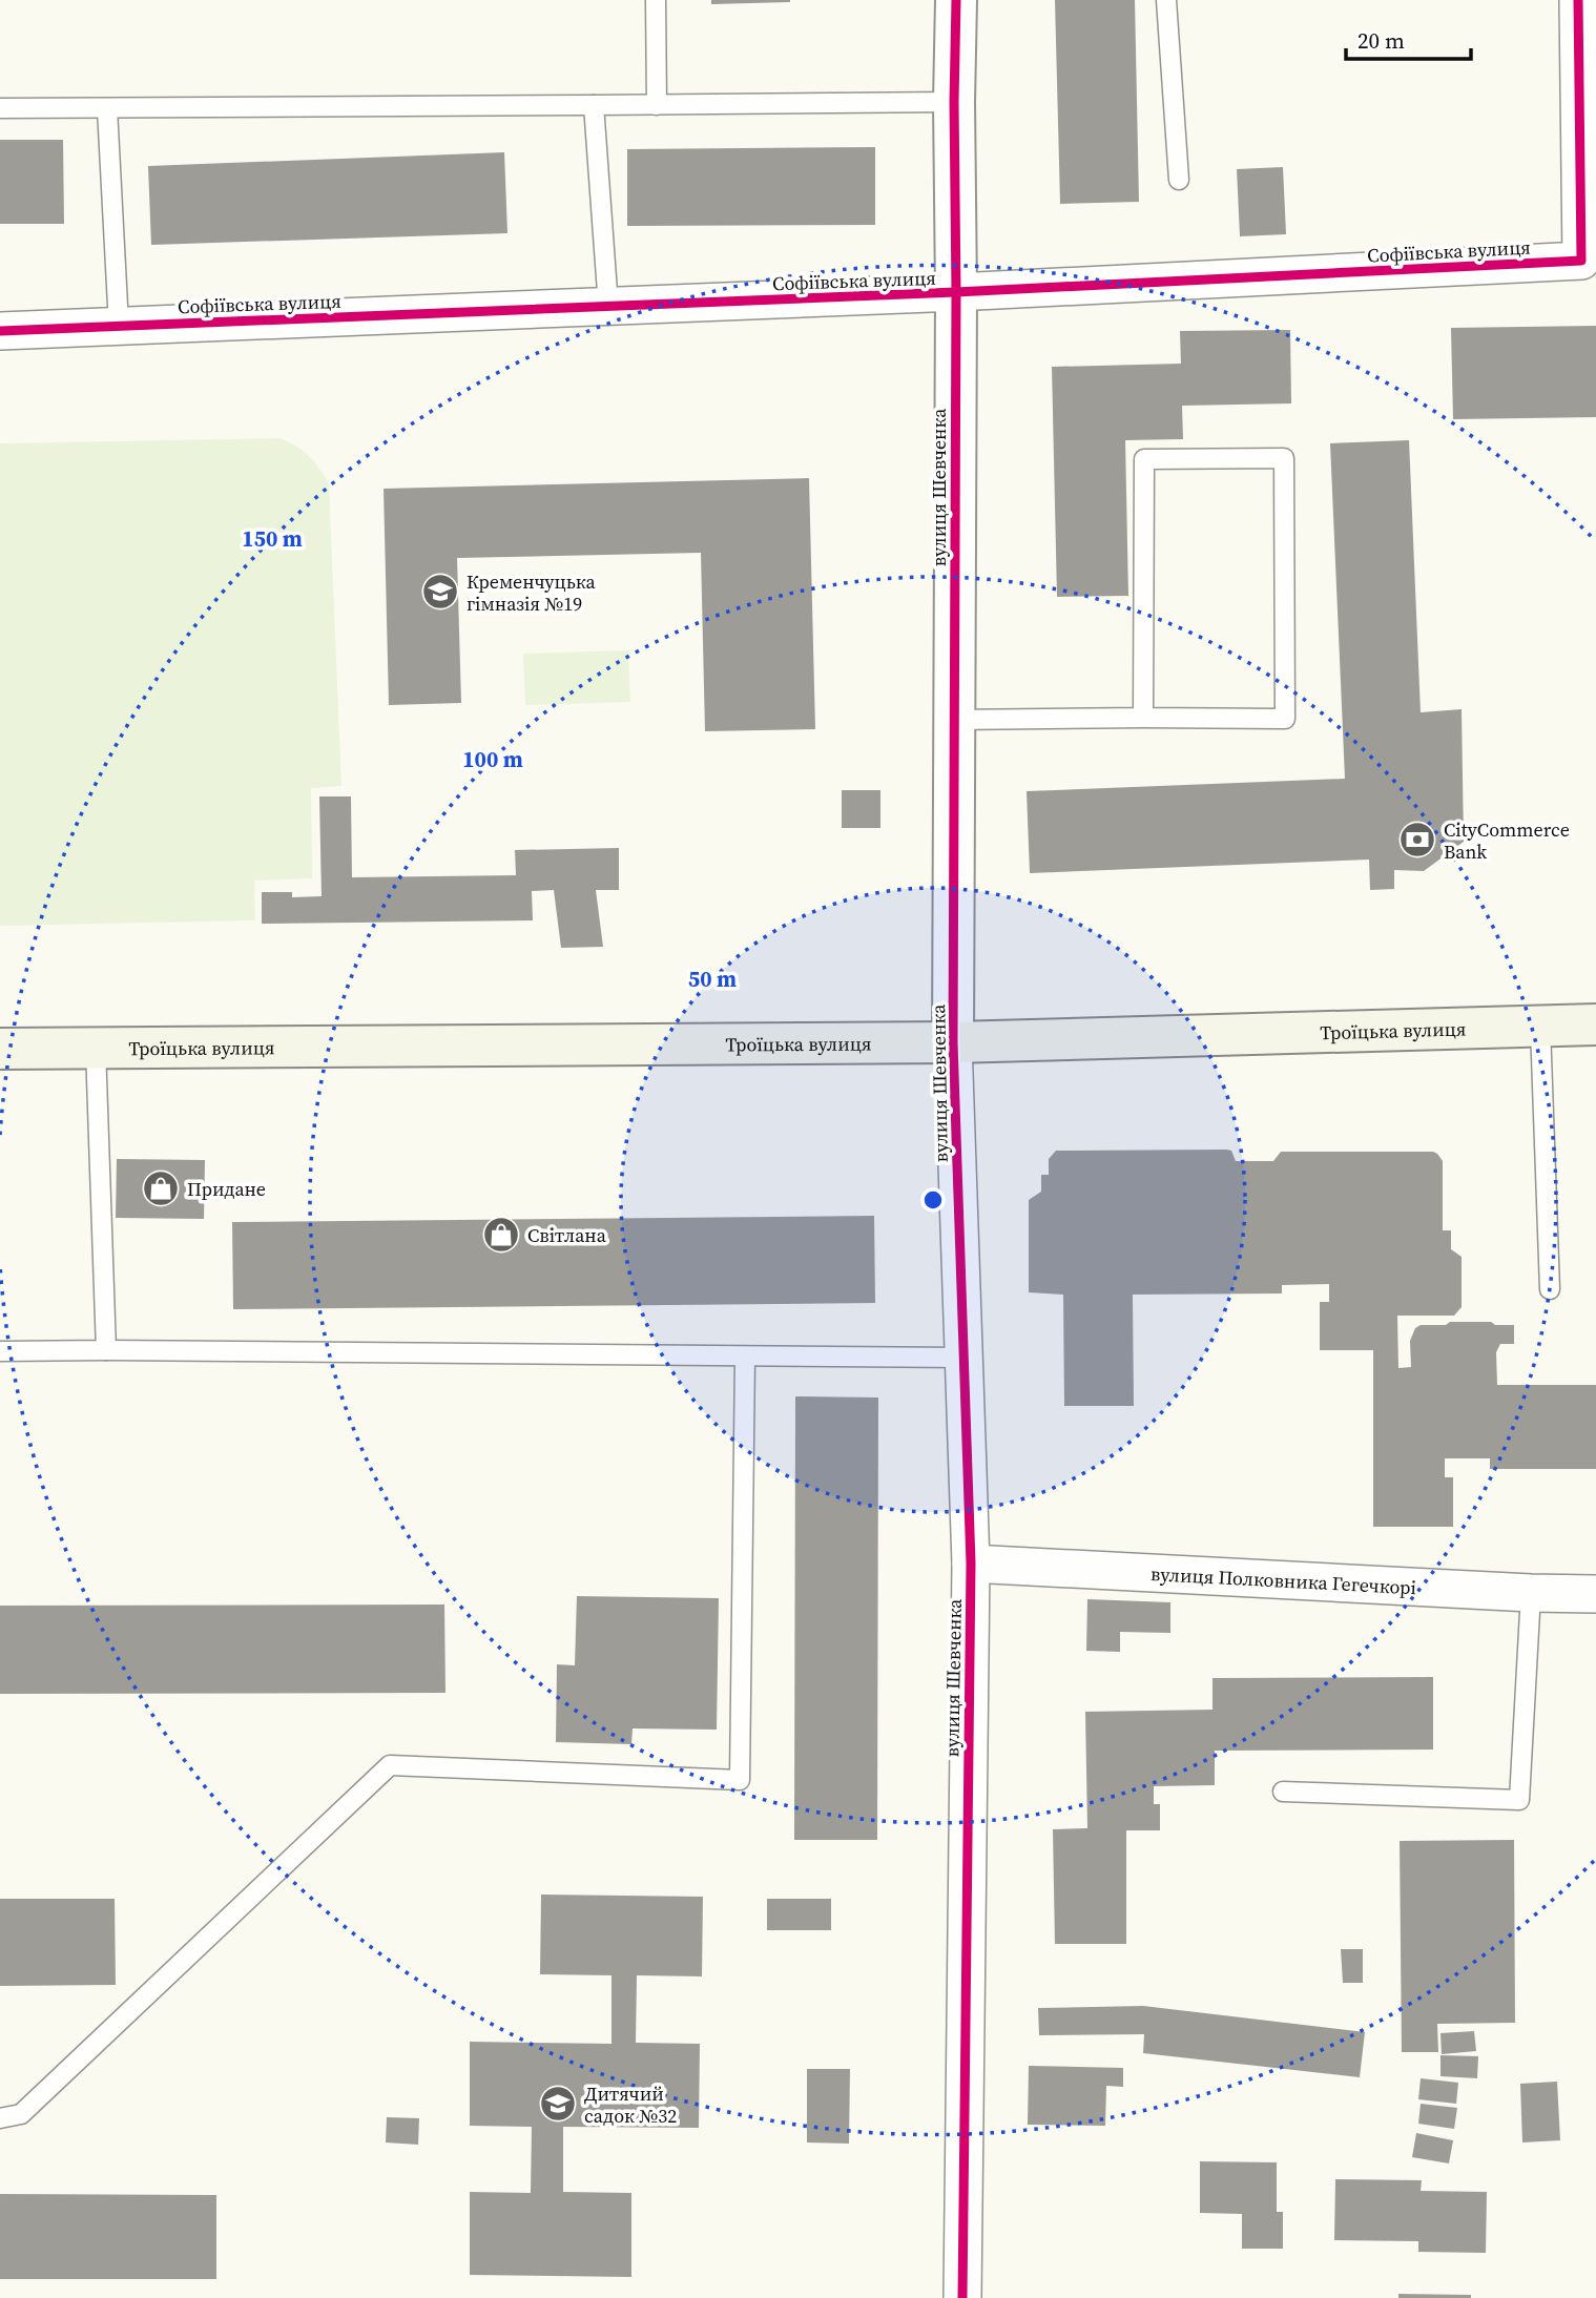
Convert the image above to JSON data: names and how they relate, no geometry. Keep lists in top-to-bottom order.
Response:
{
  "streets": {
    "main road": ["Троїцька вулиця"],
    "street": ["Софіївська вулиця", "вулиця Шевченка", "вулиця Полковника Гегечкорі"]
  },
  "crossings": [
    ["Софіївська вулиця", "вулиця Шевченка"],
    ["вулиця Шевченка", "Троїцька вулиця"],
    ["вулиця Шевченка", "вулиця Полковника Гегечкорі"]
  ],
  "places": {
    "school or university": ["Кременчуцька гімназія №19", "Дитячий садок №32"],
    "bank": ["CityCommerce Bank"],
    "shop": ["Придане", "Світлана"]
  },
  "scale_bar": "20 m",
  "rings": ["150 m", "100 m", "50 m"]
}
